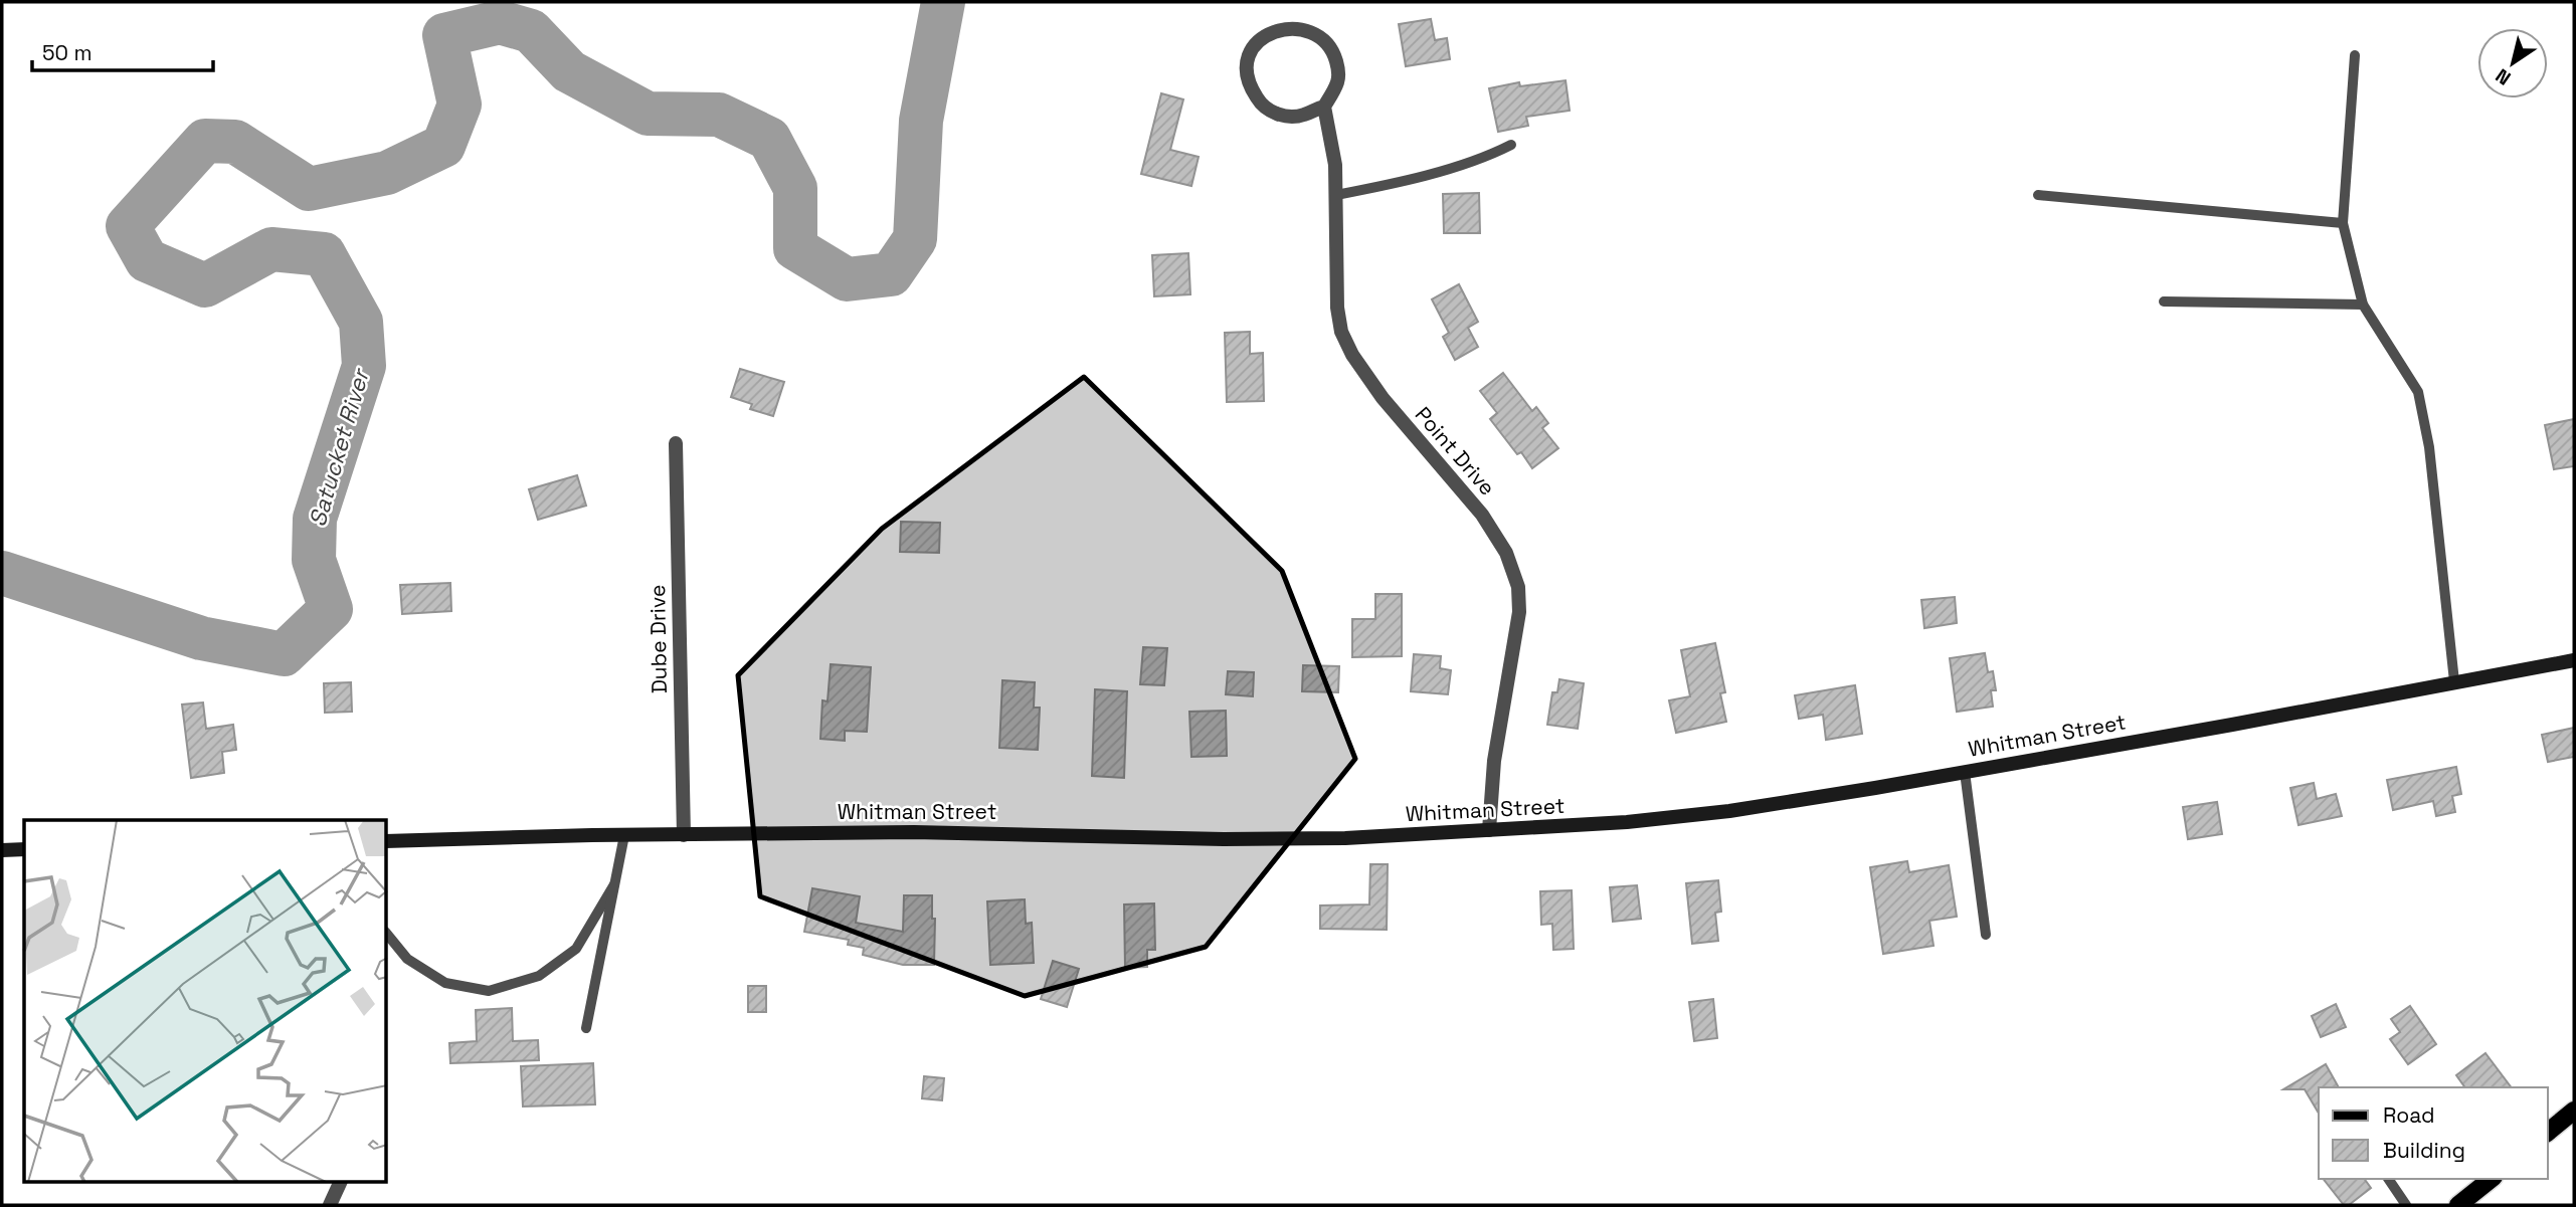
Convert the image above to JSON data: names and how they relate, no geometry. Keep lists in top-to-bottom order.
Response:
{
  "streets": {
    "main road": ["Whitman Street"],
    "street": ["Point Drive", "Dube Drive"]
  },
  "crossings": [
    ["Point Drive", "Whitman Street"],
    ["Dube Drive", "Whitman Street"]
  ],
  "water": ["Satucket River"],
  "legend": ["Road", "Building"],
  "scale_bar": "50 m",
  "north": "bottom left"
}
